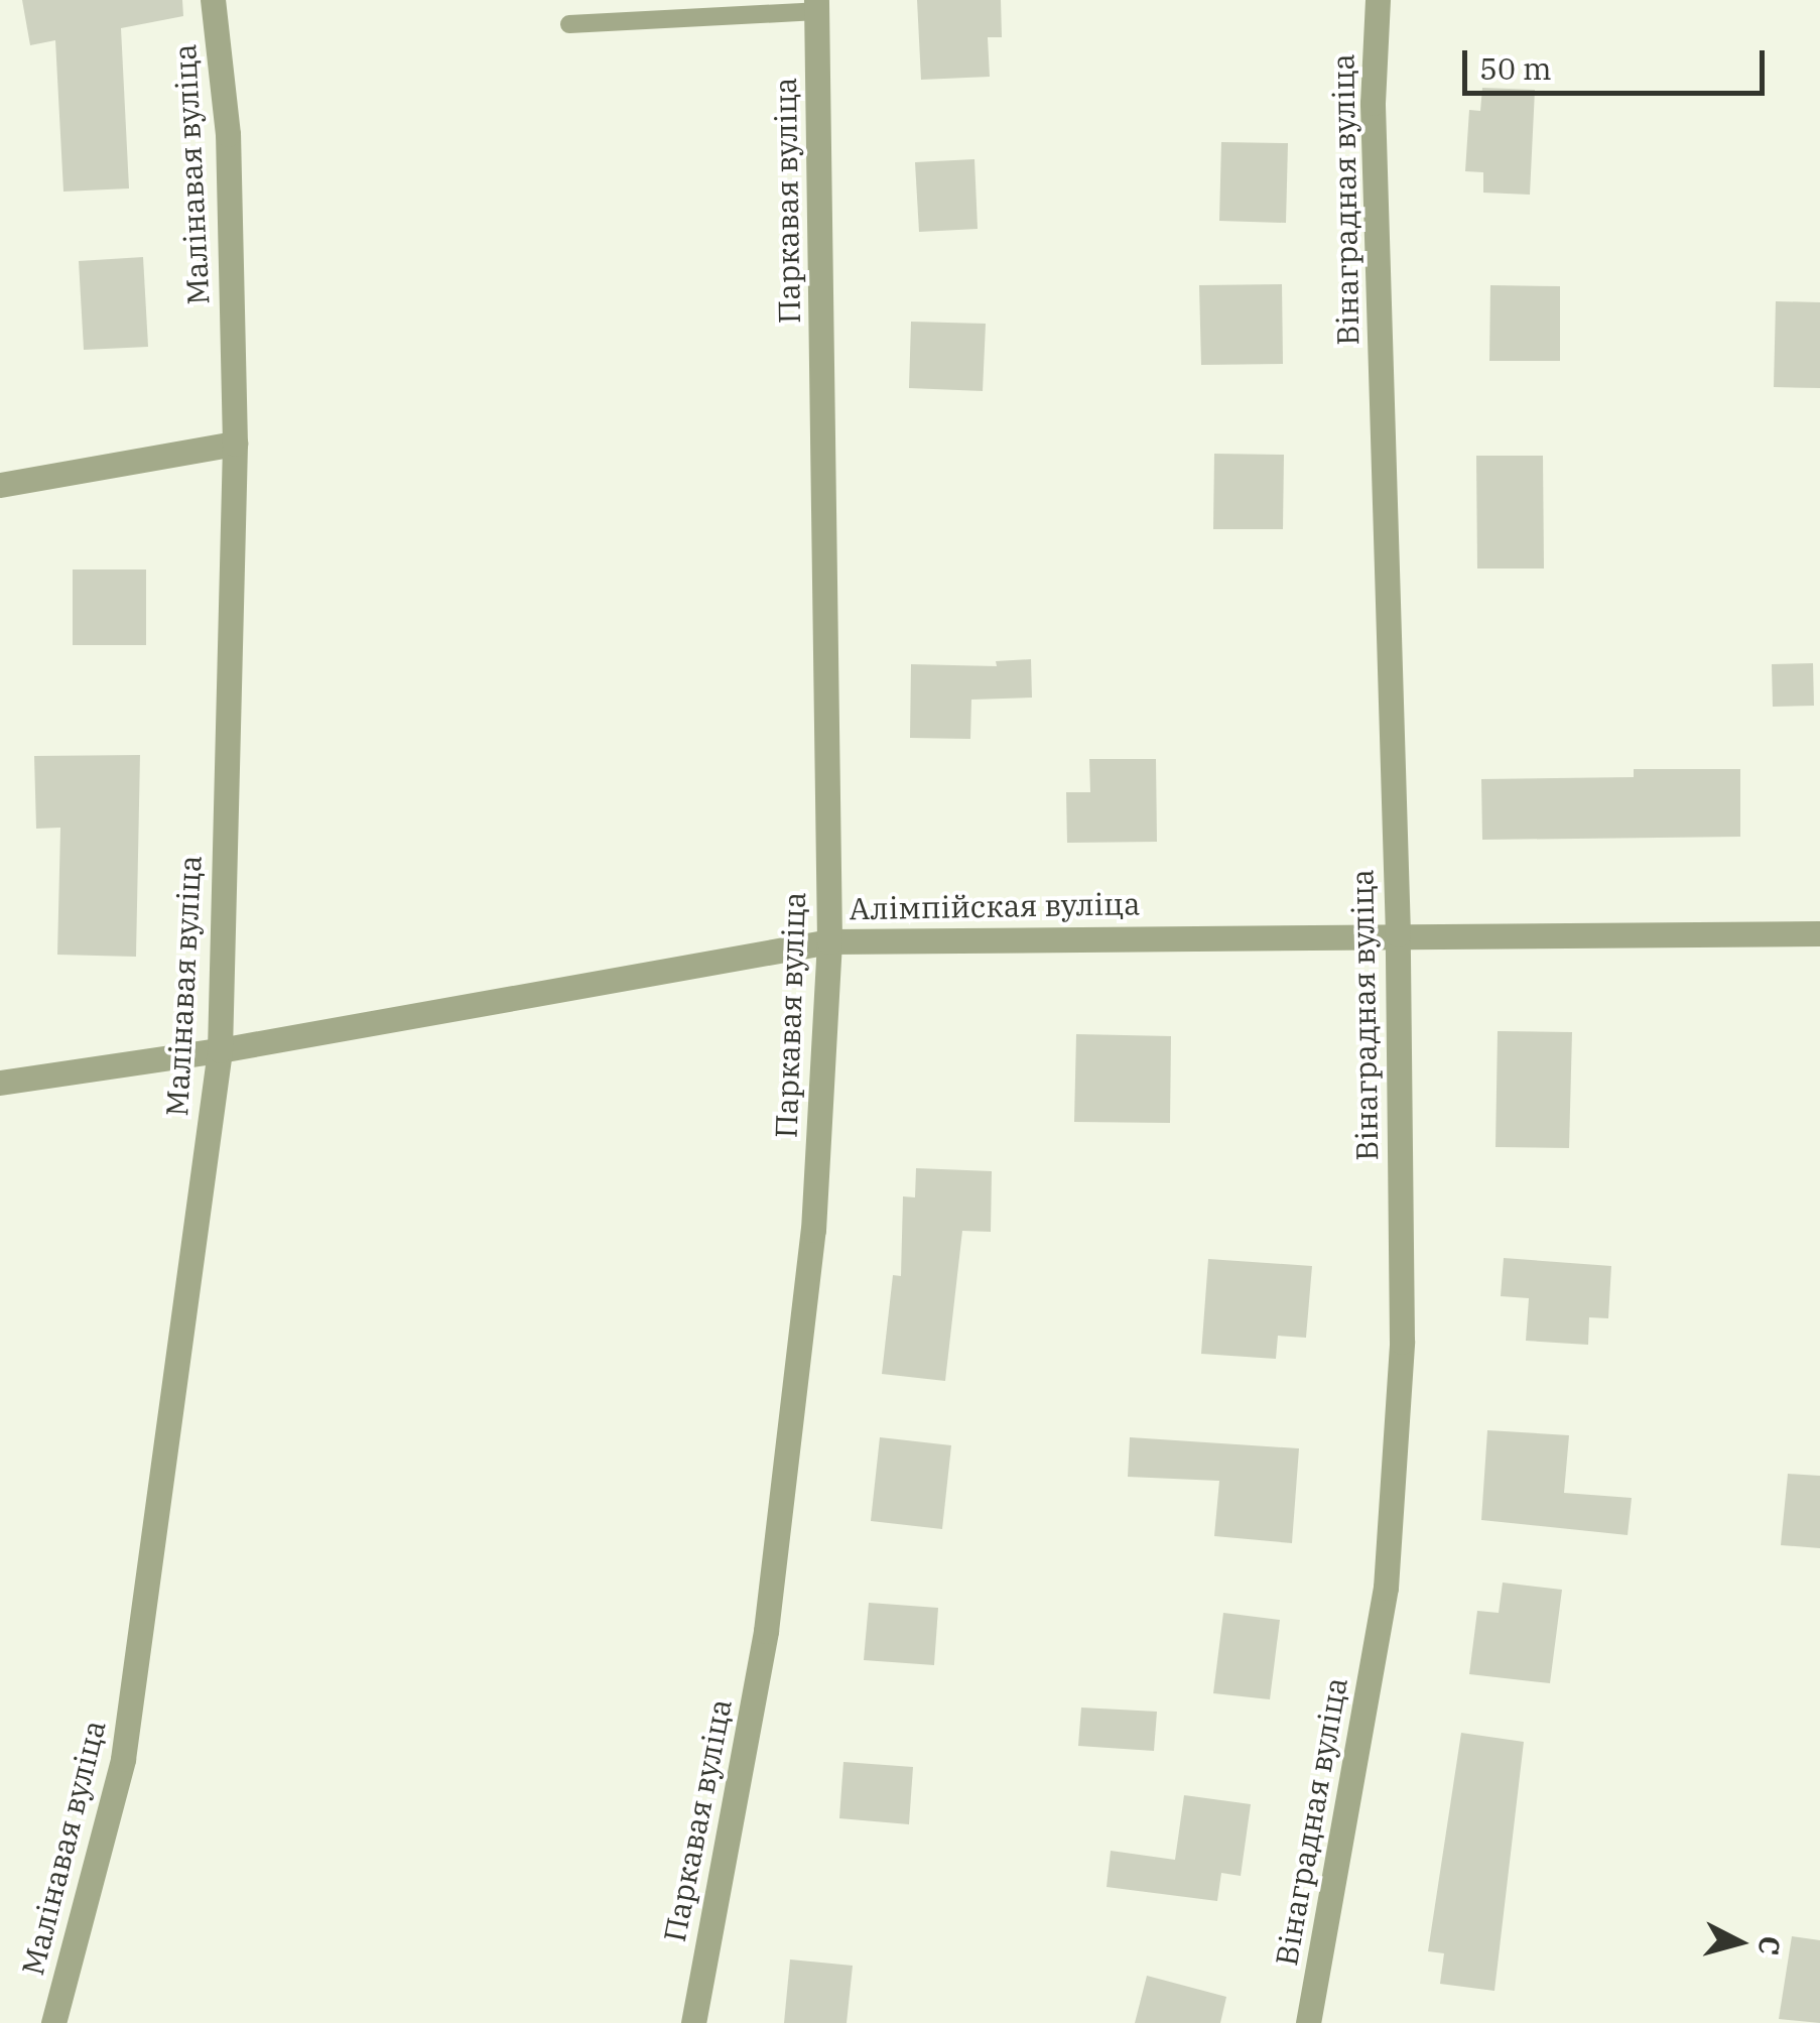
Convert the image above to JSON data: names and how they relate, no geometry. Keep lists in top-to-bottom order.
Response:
{
  "streets": {
    "street": [
      "Малінавая вуліца",
      "Вінаградная вуліца",
      "Паркавая вуліца",
      "Алімпійская вуліца"
    ]
  },
  "crossings": [
    ["Малінавая вуліца", "Алімпійская вуліца"],
    ["Вінаградная вуліца", "Алімпійская вуліца"],
    ["Паркавая вуліца", "Алімпійская вуліца"]
  ],
  "scale_bar": "50 m",
  "north": "right"
}
